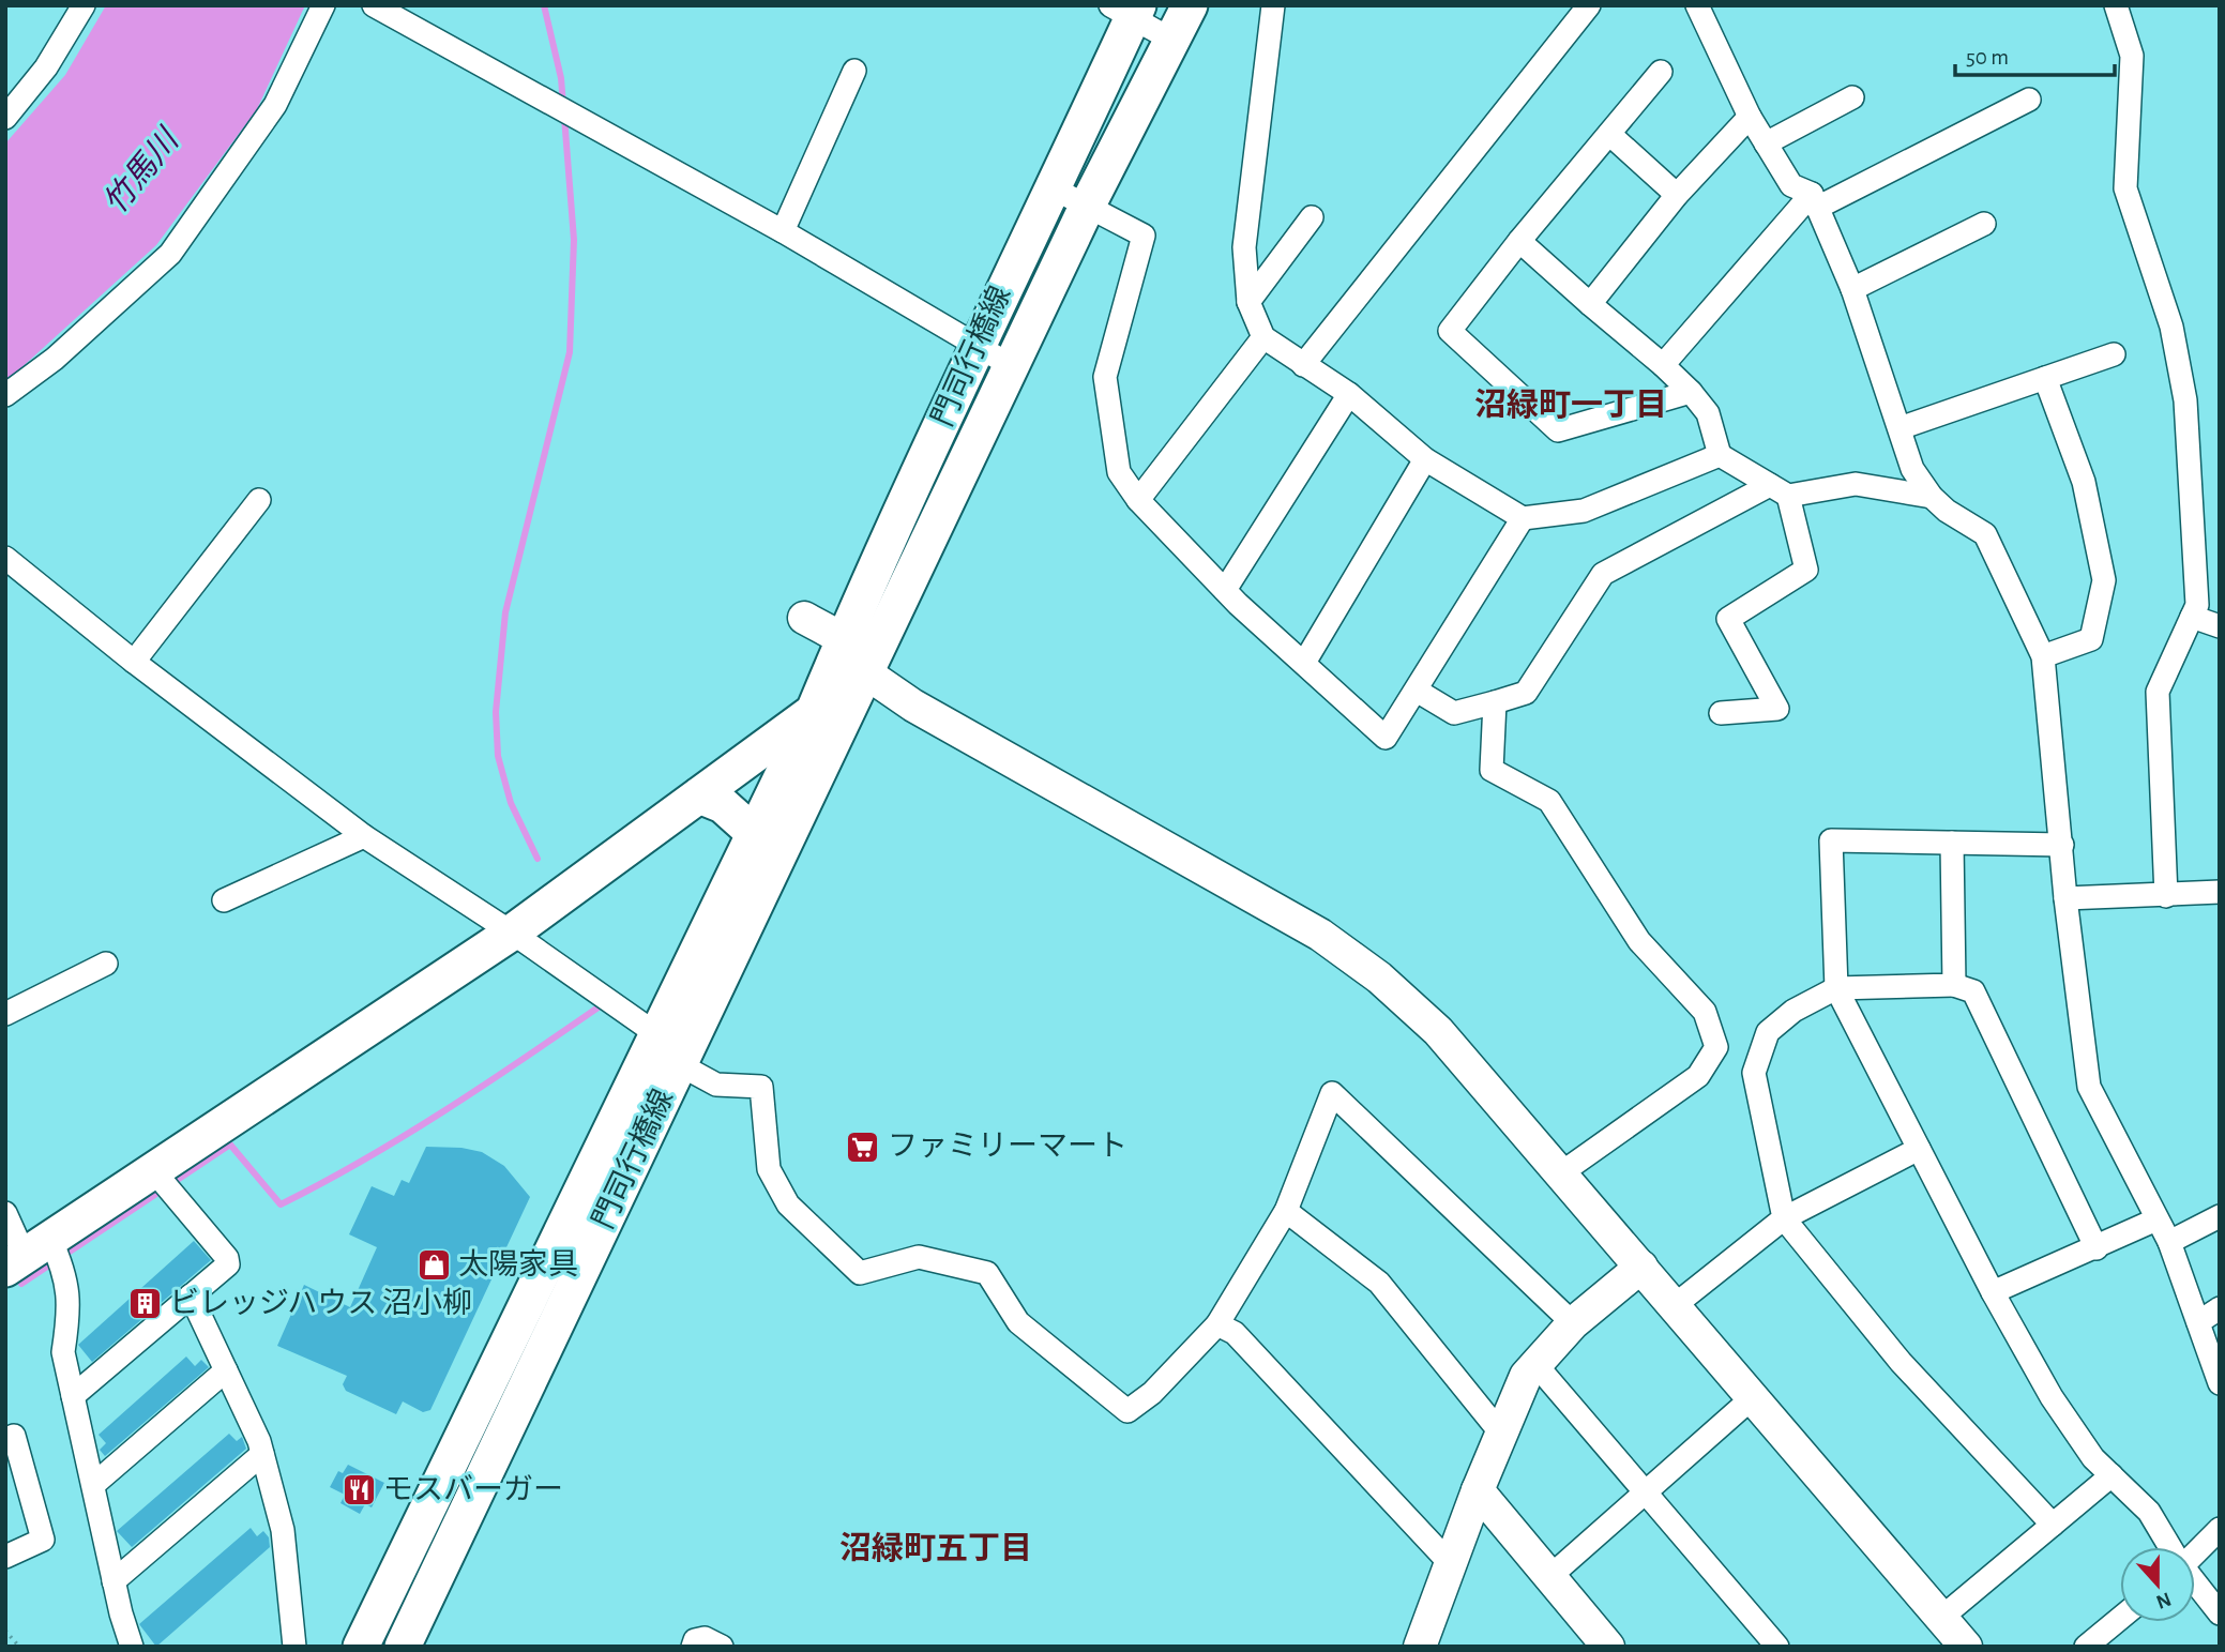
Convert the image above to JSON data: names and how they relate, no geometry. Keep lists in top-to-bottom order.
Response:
{
  "streets": {
    "main road": ["門司行橋線"]
  },
  "districts": ["沼緑町一丁目", "沼緑町五丁目"],
  "water": ["竹馬川"],
  "places": {
    "supermarket": ["ファミリーマート"],
    "shop": ["太陽家具"],
    "building": ["ビレッジハウス 沼小柳"],
    "restaurant": ["モスバーガー"]
  },
  "scale_bar": "50 m",
  "north": "bottom"
}
